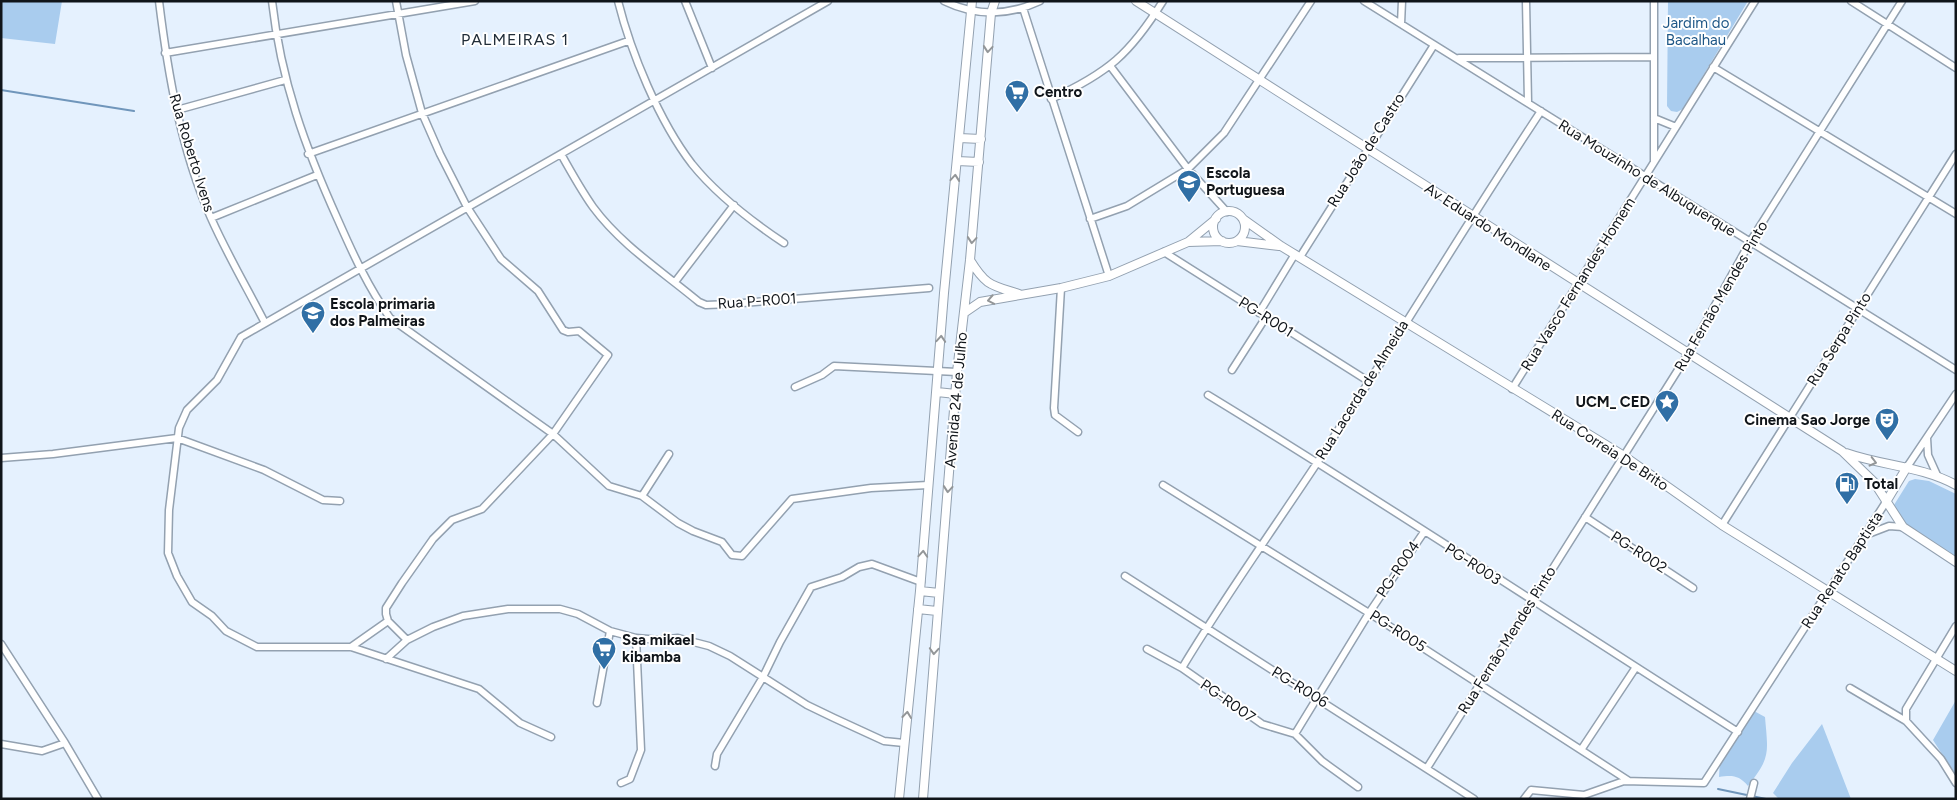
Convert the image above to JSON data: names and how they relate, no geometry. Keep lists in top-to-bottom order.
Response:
{
  "streets": {
    "street": [
      "Rua João de Castro",
      "Rua Roberto Ivens",
      "Rua Mouzinho de Albuquerque",
      "Av Eduardo Mondlane",
      "Rua Vasco Fernandes Homem",
      "Rua Fernão Mendes Pinto",
      "Rua P-R001",
      "PG-R001",
      "Rua Serpa Pinto",
      "Rua Lacerda de Almeida",
      "Avenida 24 de Julho",
      "Rua Correia De Brito",
      "PG-R002",
      "PG-R003",
      "PG-R004",
      "Rua Renato Baptista",
      "PG-R005",
      "PG-R006",
      "PG-R007"
    ]
  },
  "crossings": [
    ["Rua João de Castro", "Rua Mouzinho de Albuquerque"],
    ["Rua João de Castro", "Av Eduardo Mondlane"],
    ["Rua João de Castro", "PG-R001"],
    ["Rua João de Castro", "Rua Correia De Brito"],
    ["Rua Mouzinho de Albuquerque", "Rua Vasco Fernandes Homem"],
    ["Rua Mouzinho de Albuquerque", "Rua Fernão Mendes Pinto"],
    ["Rua Mouzinho de Albuquerque", "Rua Serpa Pinto"],
    ["Rua Mouzinho de Albuquerque", "Rua Lacerda de Almeida"],
    ["Av Eduardo Mondlane", "Rua Vasco Fernandes Homem"],
    ["Av Eduardo Mondlane", "Rua Fernão Mendes Pinto"],
    ["Av Eduardo Mondlane", "Rua Serpa Pinto"],
    ["Av Eduardo Mondlane", "Rua Lacerda de Almeida"],
    ["Rua Vasco Fernandes Homem", "Rua Correia De Brito"],
    ["Rua Fernão Mendes Pinto", "Rua Correia De Brito"],
    ["Rua Fernão Mendes Pinto", "PG-R002"],
    ["Rua Fernão Mendes Pinto", "PG-R003"],
    ["Rua Fernão Mendes Pinto", "PG-R005"],
    ["Rua Fernão Mendes Pinto", "PG-R006"],
    ["PG-R001", "Rua Lacerda de Almeida"],
    ["Rua Serpa Pinto", "Rua Correia De Brito"],
    ["Rua Lacerda de Almeida", "Rua Correia De Brito"],
    ["Rua Lacerda de Almeida", "PG-R003"],
    ["Rua Lacerda de Almeida", "PG-R005"],
    ["Rua Lacerda de Almeida", "PG-R006"],
    ["Rua Lacerda de Almeida", "PG-R007"],
    ["Rua Correia De Brito", "Rua Renato Baptista"],
    ["PG-R003", "PG-R004"],
    ["PG-R003", "Rua Renato Baptista"],
    ["PG-R004", "PG-R005"],
    ["PG-R004", "PG-R006"],
    ["PG-R004", "PG-R007"],
    ["Rua Renato Baptista", "PG-R005"]
  ],
  "districts": ["PALMEIRAS 1"],
  "parks": ["Jardim do Bacalhau"],
  "places": {
    "supermarket": ["Centro", "Ssa mikael kibamba"],
    "school or university": ["Escola Portuguesa", "Escola primaria dos Palmeiras"],
    "place": ["UCM_ CED"],
    "theatre": ["Cinema Sao Jorge"],
    "fuel station": ["Total"]
  }
}
